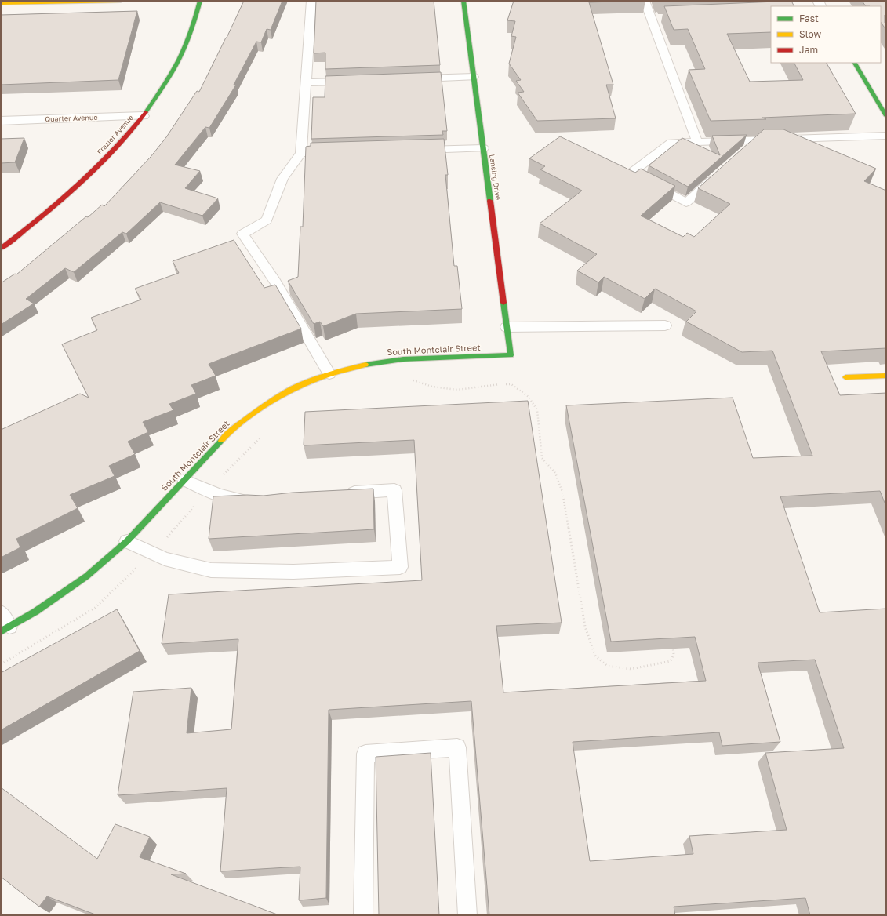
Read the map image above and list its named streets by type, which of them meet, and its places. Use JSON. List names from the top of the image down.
{
  "streets": {
    "street": [
      "Quarter Avenue",
      "Frazier Avenue",
      "Lansing Drive",
      "South Montclair Street"
    ]
  },
  "crossings": [
    ["Quarter Avenue", "Frazier Avenue"],
    ["Lansing Drive", "South Montclair Street"]
  ],
  "legend": ["Fast", "Slow", "Jam"]
}
